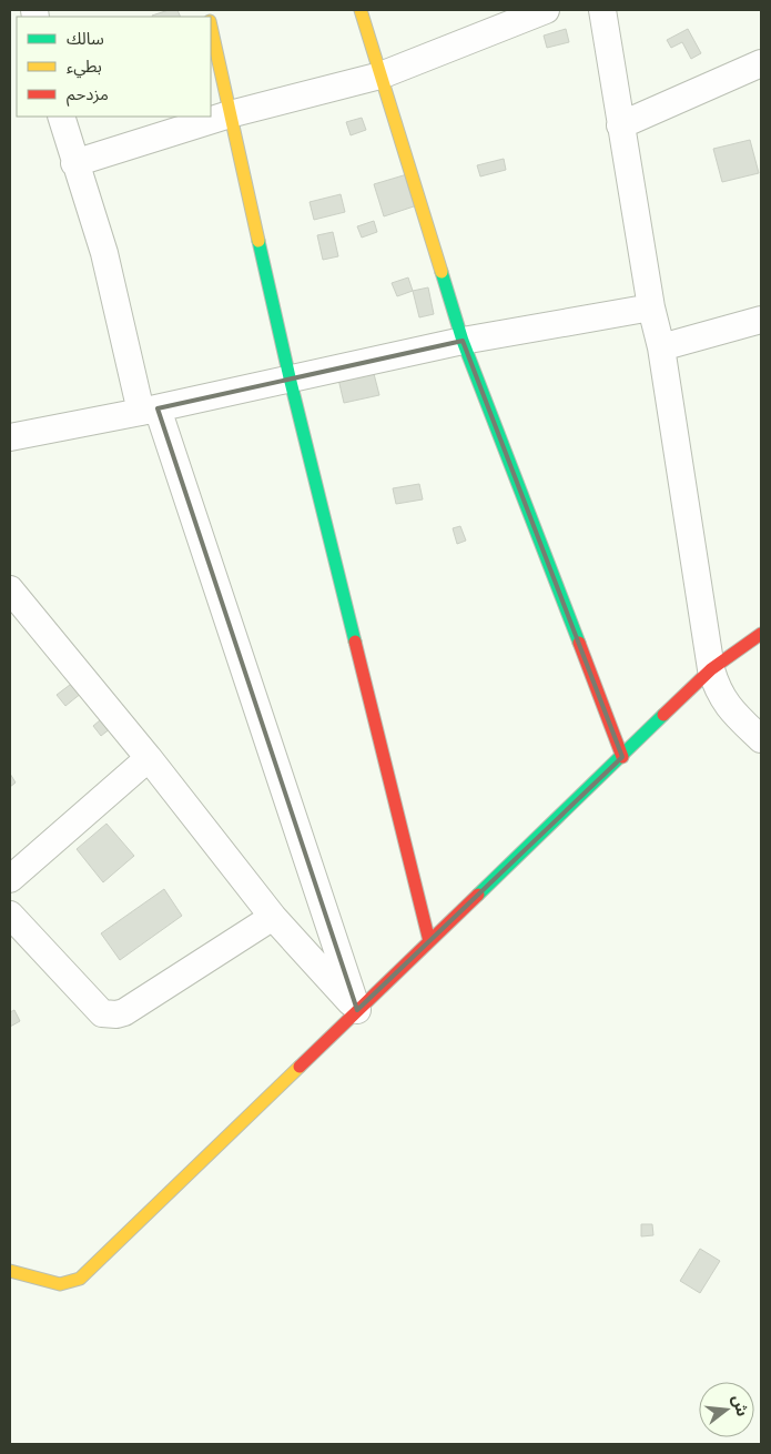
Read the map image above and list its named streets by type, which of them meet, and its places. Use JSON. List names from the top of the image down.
{
  "legend": ["سالك", "بطيء", "مزدحم"],
  "north": "right"
}
